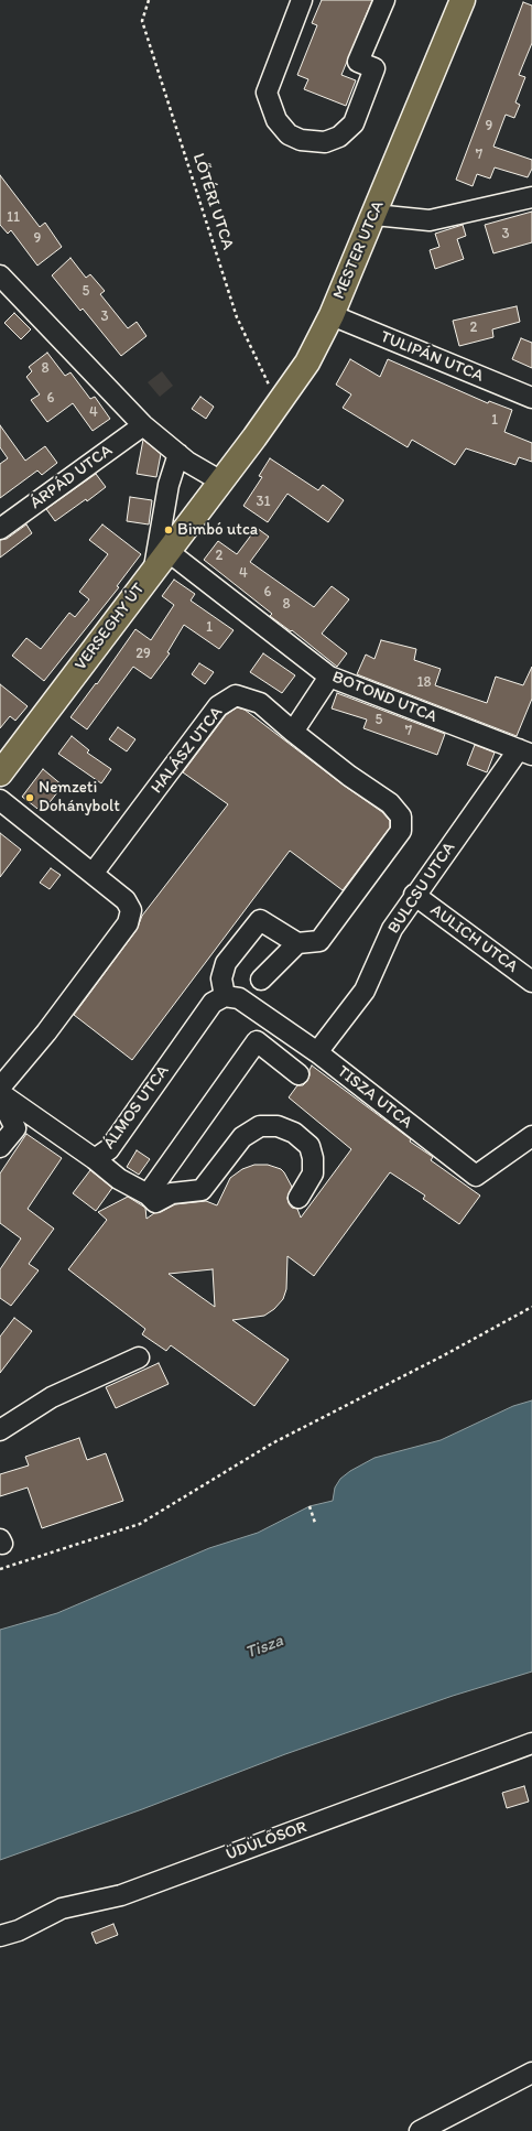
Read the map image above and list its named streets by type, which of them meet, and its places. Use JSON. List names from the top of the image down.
{
  "streets": {
    "main road": ["MESTER UTCA", "VERSEGHY ÚT"],
    "street": [
      "TULIPÁN UTCA",
      "ÁRPÁD UTCA",
      "BOTOND UTCA",
      "HALÁSZ UTCA",
      "BULCSU UTCA",
      "AULICH UTCA",
      "TISZA UTCA",
      "ÁLMOS UTCA",
      "ÜDÜLŐSOR"
    ],
    "path": ["LŐTÉRI UTCA"]
  },
  "crossings": [
    ["LŐTÉRI UTCA", "MESTER UTCA"],
    ["MESTER UTCA", "TULIPÁN UTCA"],
    ["MESTER UTCA", "VERSEGHY ÚT"],
    ["VERSEGHY ÚT", "BOTOND UTCA"],
    ["BOTOND UTCA", "BULCSU UTCA"],
    ["BULCSU UTCA", "AULICH UTCA"],
    ["BULCSU UTCA", "TISZA UTCA"],
    ["TISZA UTCA", "ÁLMOS UTCA"]
  ],
  "water": ["Tisza"],
  "places": ["Bimbó utca", "Nemzeti Dohánybolt"],
  "house_numbers": [
    "9",
    "7",
    "11",
    "3",
    "9",
    "5",
    "3",
    "2",
    "8",
    "6",
    "4",
    "1",
    "31",
    "2",
    "4",
    "6",
    "8",
    "1",
    "29",
    "18",
    "5",
    "7"
  ]
}
